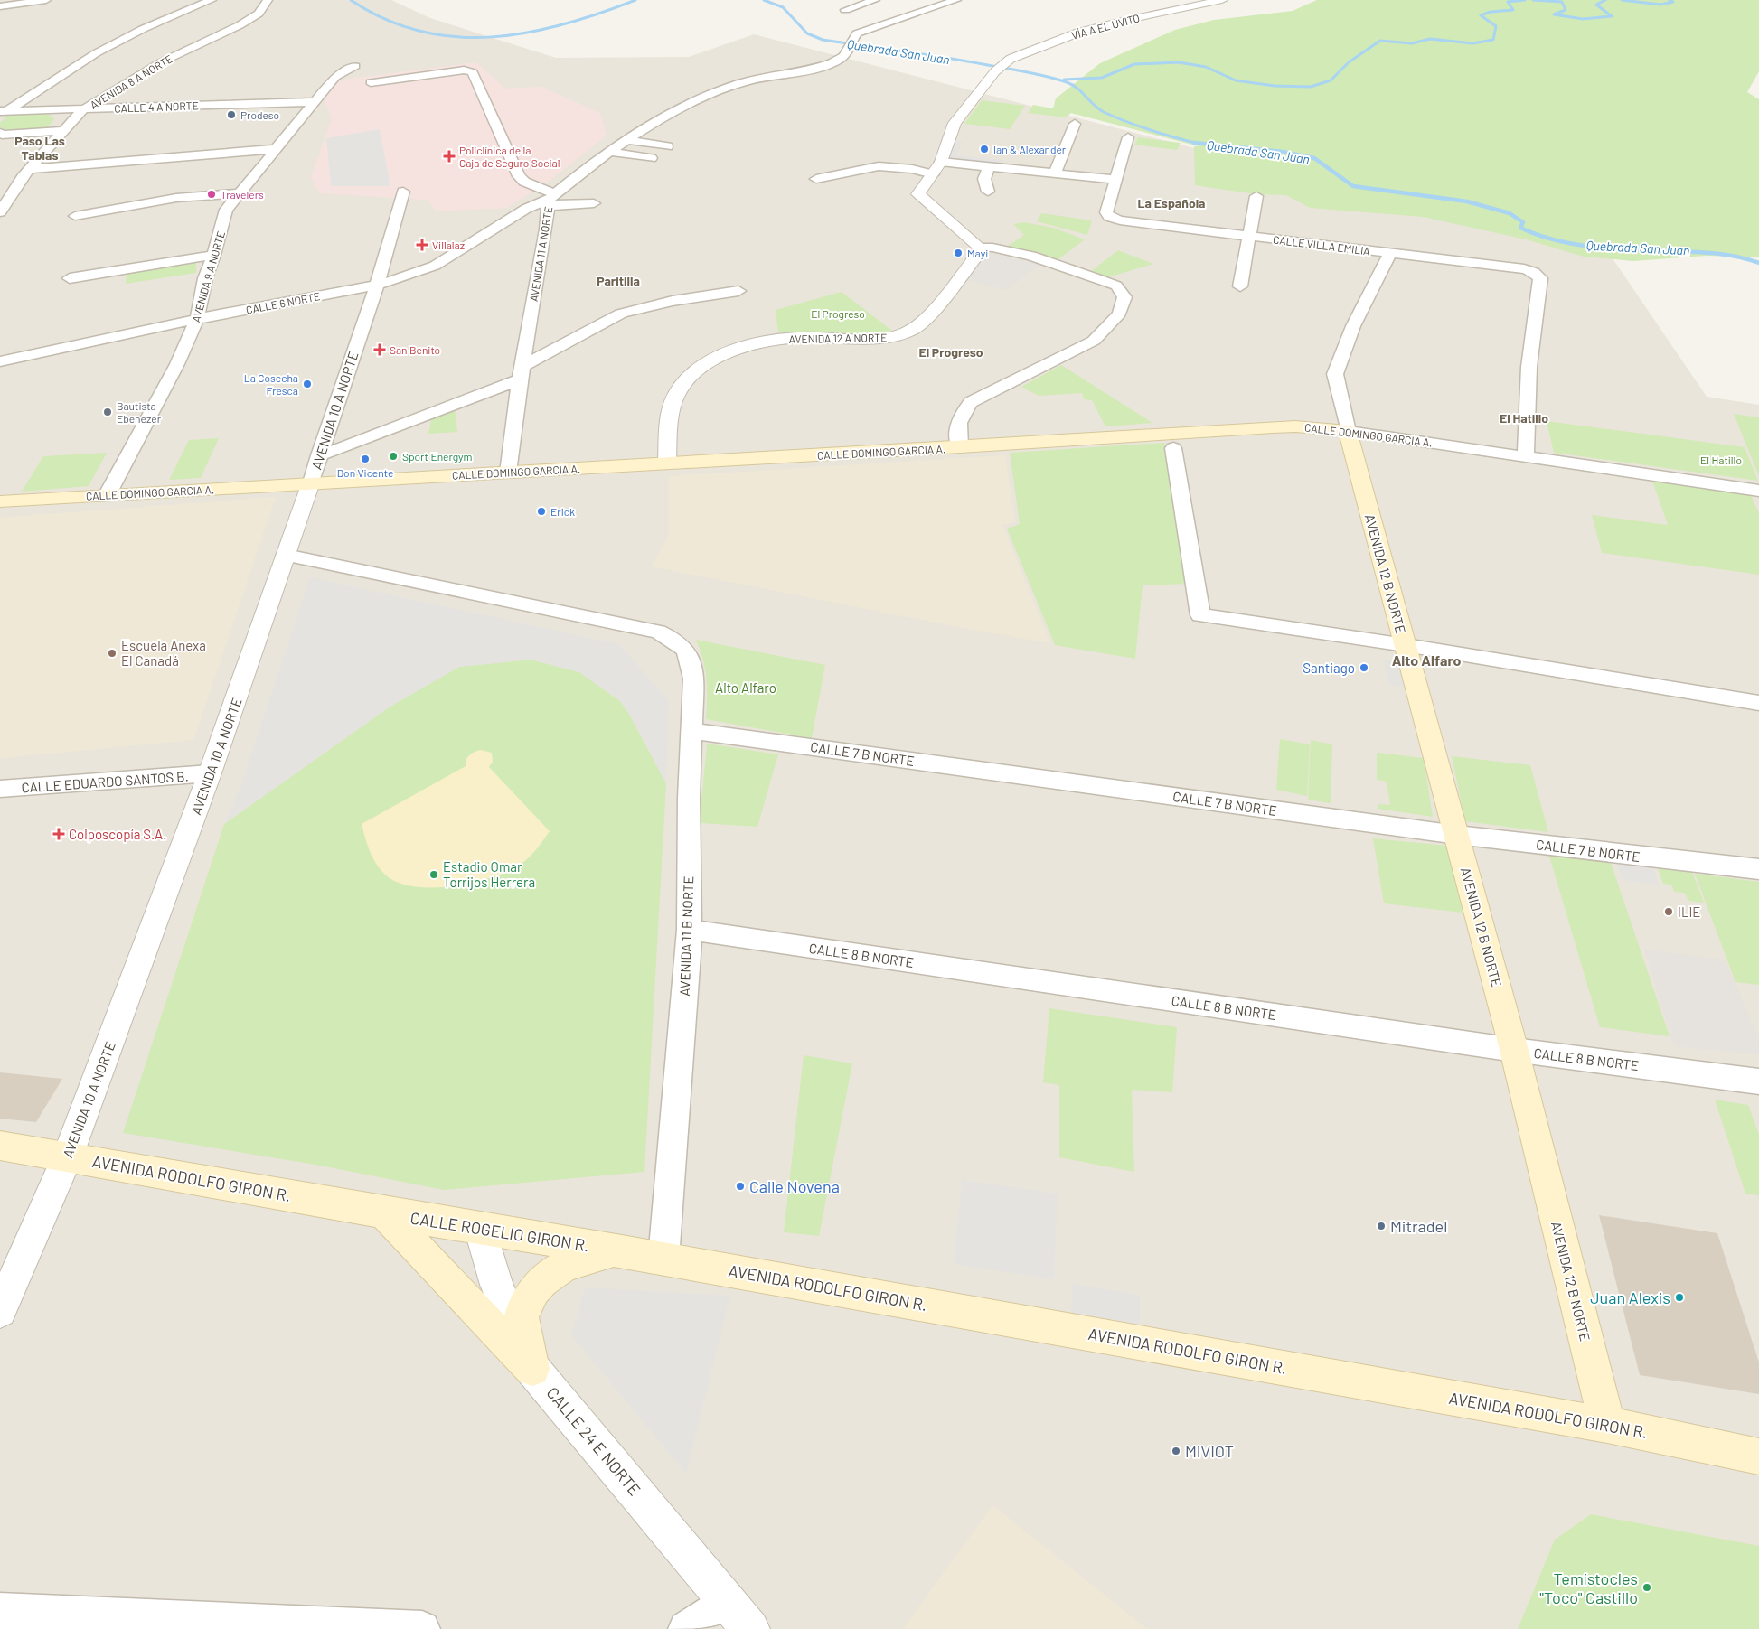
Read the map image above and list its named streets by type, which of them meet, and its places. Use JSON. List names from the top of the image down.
{
  "streets": {
    "main road": [
      "CALLE DOMINGO GARCIA A.",
      "AVENIDA 12 B NORTE",
      "AVENIDA RODOLFO GIRON R.",
      "CALLE ROGELIO GIRON R."
    ],
    "street": [
      "VÍA A EL UVITO",
      "AVENIDA 8 A NORTE",
      "CALLE 4 A NORTE",
      "CALLE VILLA EMILIA",
      "AVENIDA 11 A NORTE",
      "AVENIDA 9 A NORTE",
      "CALLE 6 NORTE",
      "AVENIDA 12 A NORTE",
      "AVENIDA 10 A NORTE",
      "CALLE 7 B NORTE",
      "CALLE EDUARDO SANTOS B.",
      "AVENIDA 11 B NORTE",
      "CALLE 8 B NORTE",
      "CALLE 24 E NORTE"
    ]
  },
  "crossings": [
    ["AVENIDA 8 A NORTE", "CALLE 4 A NORTE"],
    ["CALLE 4 A NORTE", "AVENIDA 9 A NORTE"],
    ["CALLE VILLA EMILIA", "CALLE DOMINGO GARCIA A."],
    ["AVENIDA 11 A NORTE", "CALLE 6 NORTE"],
    ["AVENIDA 11 A NORTE", "CALLE DOMINGO GARCIA A."],
    ["AVENIDA 9 A NORTE", "CALLE 6 NORTE"],
    ["AVENIDA 9 A NORTE", "CALLE DOMINGO GARCIA A."],
    ["CALLE 6 NORTE", "AVENIDA 10 A NORTE"],
    ["AVENIDA 12 A NORTE", "CALLE DOMINGO GARCIA A."],
    ["AVENIDA 10 A NORTE", "CALLE DOMINGO GARCIA A."],
    ["AVENIDA 10 A NORTE", "CALLE EDUARDO SANTOS B."],
    ["AVENIDA 10 A NORTE", "AVENIDA 11 B NORTE"],
    ["AVENIDA 10 A NORTE", "AVENIDA RODOLFO GIRON R."],
    ["CALLE DOMINGO GARCIA A.", "AVENIDA 12 B NORTE"],
    ["AVENIDA 12 B NORTE", "CALLE 7 B NORTE"],
    ["AVENIDA 12 B NORTE", "CALLE 8 B NORTE"],
    ["AVENIDA 12 B NORTE", "AVENIDA RODOLFO GIRON R."],
    ["CALLE 7 B NORTE", "AVENIDA 11 B NORTE"],
    ["AVENIDA 11 B NORTE", "CALLE 8 B NORTE"],
    ["AVENIDA 11 B NORTE", "AVENIDA RODOLFO GIRON R."],
    ["AVENIDA RODOLFO GIRON R.", "CALLE ROGELIO GIRON R."],
    ["CALLE ROGELIO GIRON R.", "CALLE 24 E NORTE"]
  ],
  "districts": [
    "Paso Las Tablas",
    "La Española",
    "Paritilla",
    "El Progreso",
    "El Hatillo",
    "Alto Alfaro"
  ],
  "water": ["Quebrada San Juan"],
  "parks": ["El Progreso", "El Hatillo", "Alto Alfaro"],
  "places": {
    "other": [
      "Prodeso",
      "Ian & Alexander",
      "Travelers",
      "Mayi",
      "La Cosecha Fresca",
      "Bautista Ebenezer",
      "Sport Energym",
      "Don Vicente",
      "Erick",
      "Escuela Anexa El Canadá",
      "Santiago",
      "Estadio Omar Torrijos Herrera",
      "ILIE",
      "Calle Novena",
      "Mitradel",
      "Juan Alexis",
      "MIVIOT",
      "Temístocles \"Toco\" Castillo"
    ],
    "health": [
      "Policlínica de la Caja de Seguro Social",
      "Villalaz",
      "San Benito",
      "Colposcopía S.A."
    ]
  }
}
